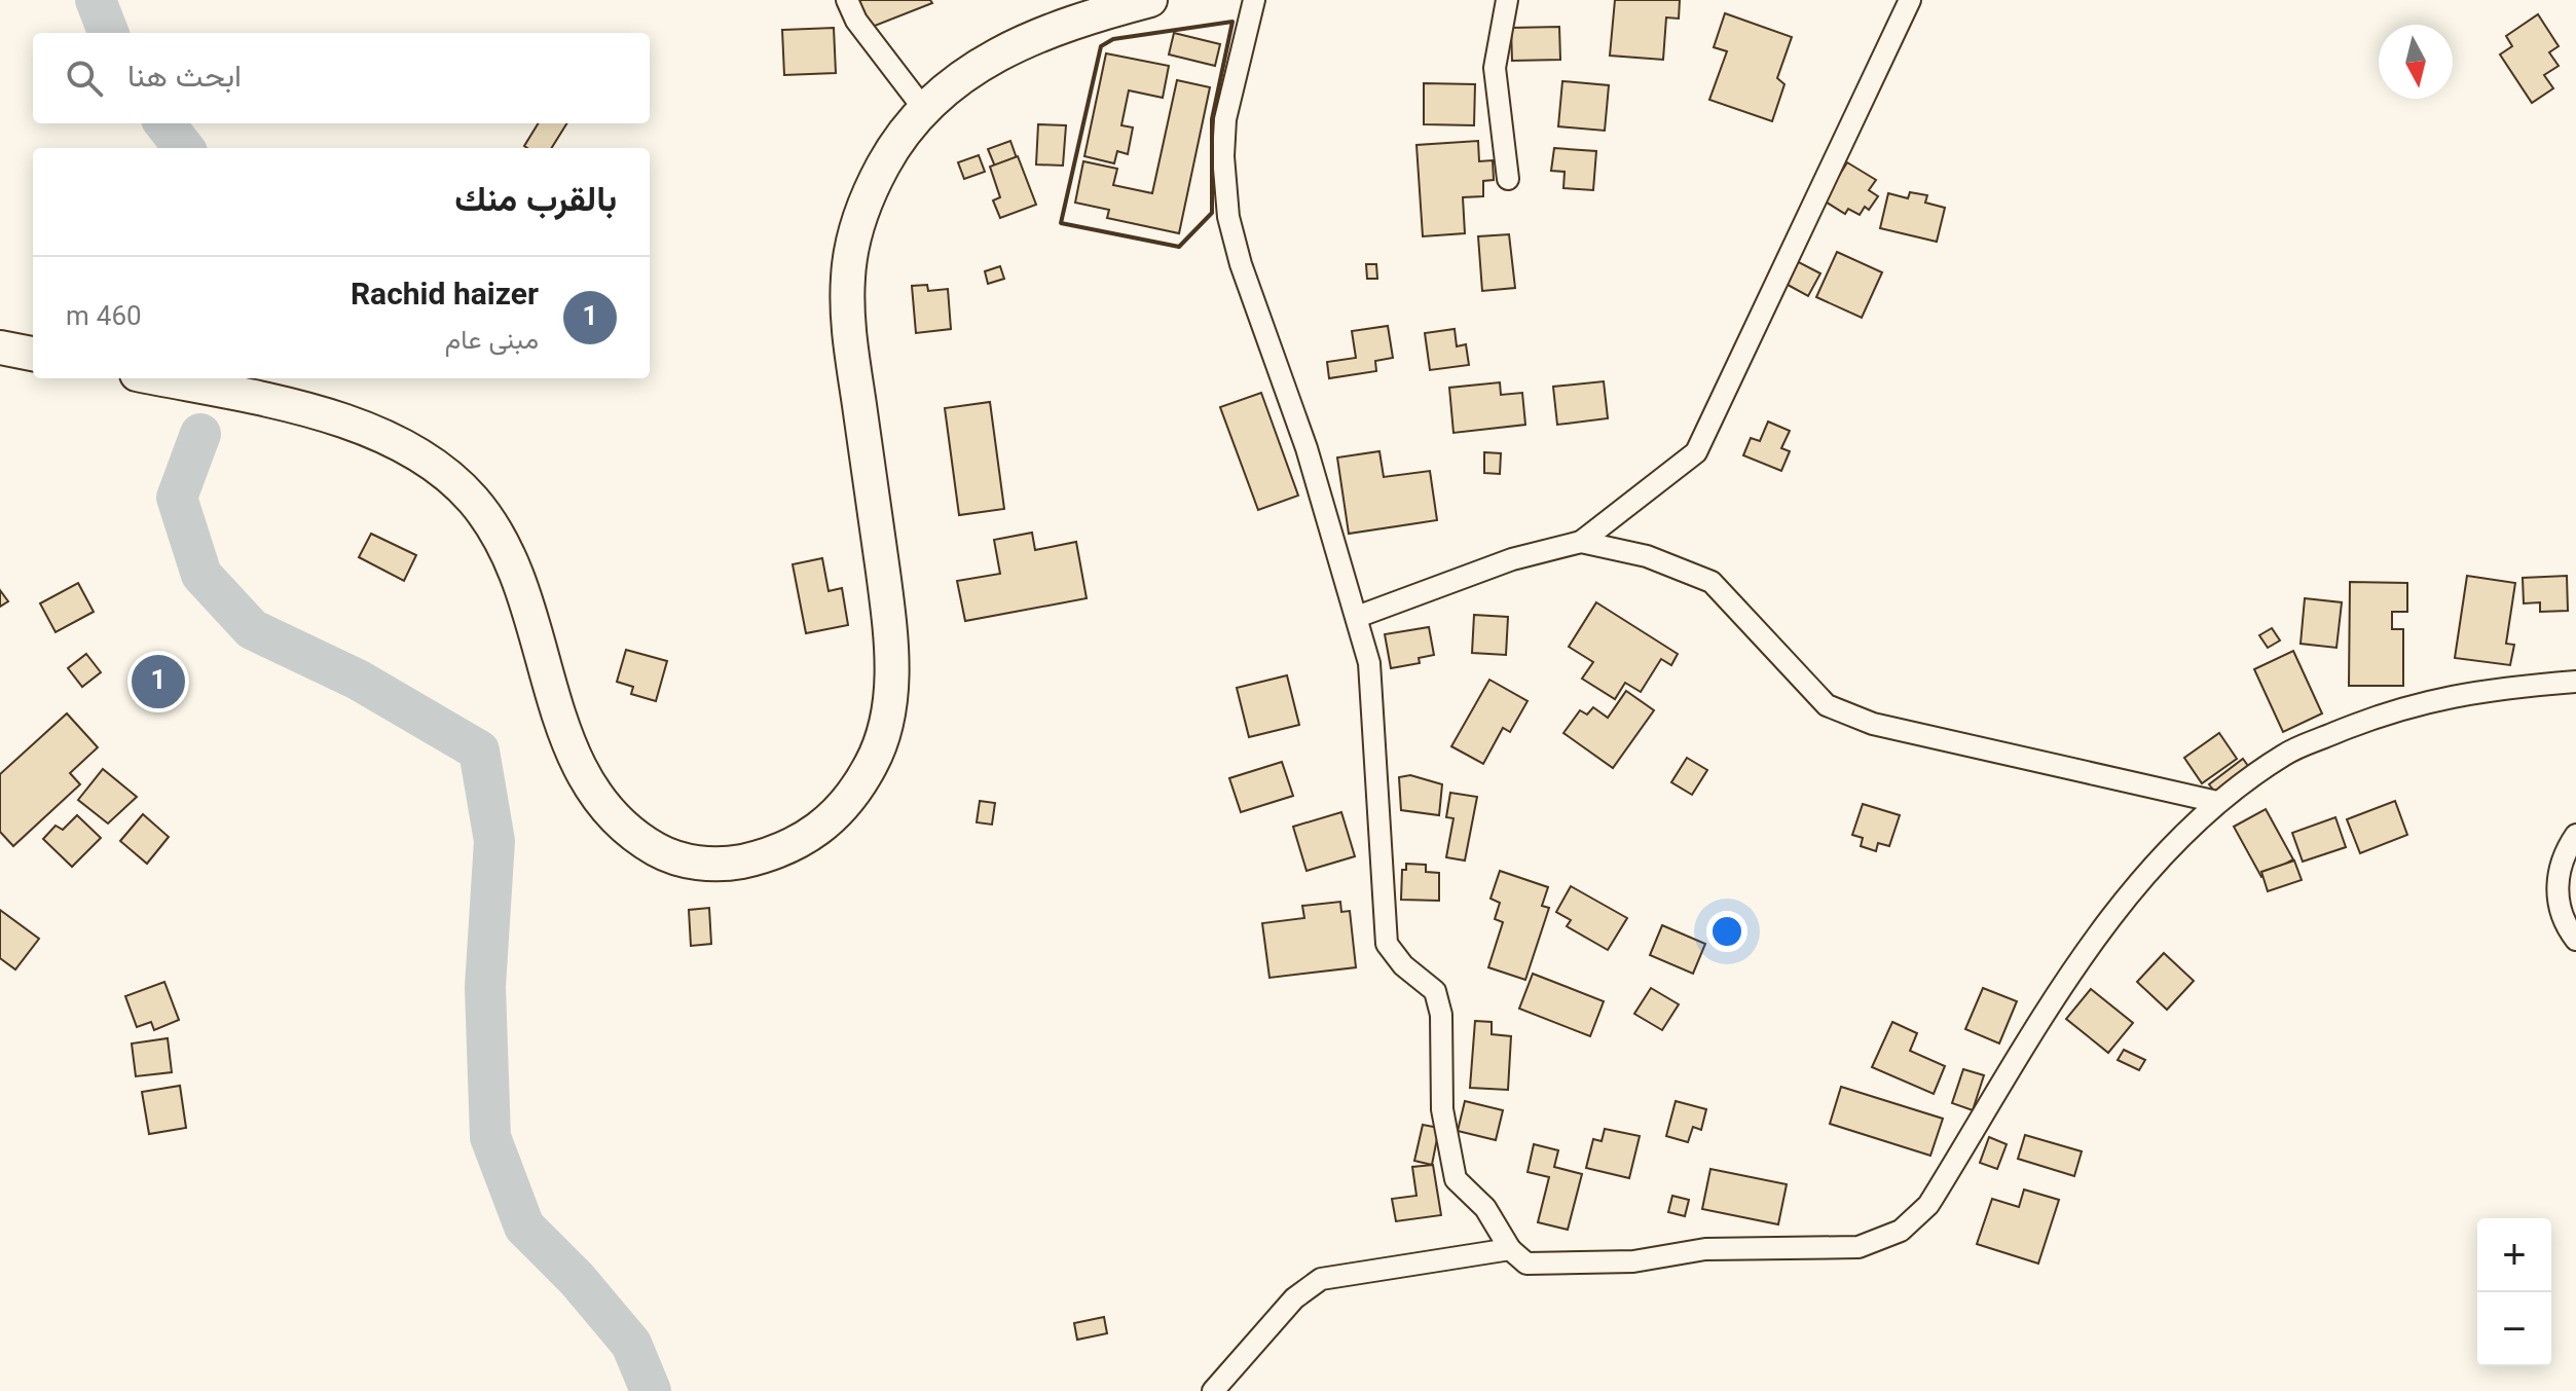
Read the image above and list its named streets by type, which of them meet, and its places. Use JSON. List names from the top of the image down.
{
  "north": "bottom",
  "page": {
    "search": "ابحث هنا",
    "heading": "بالقرب منك",
    "list": [
      {
        "mark": "1",
        "name": "Rachid haizer",
        "note": "مبنى عام",
        "value": "460 m"
      }
    ],
    "pins": "1",
    "map_buttons": ["+", "−"]
  }
}
